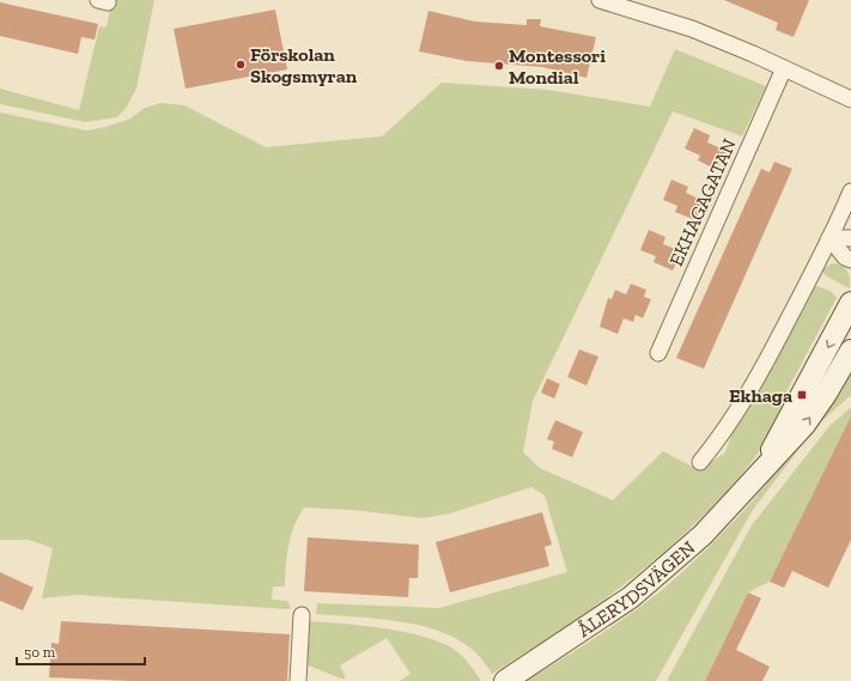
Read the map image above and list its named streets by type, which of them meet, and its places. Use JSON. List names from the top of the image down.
{
  "streets": {
    "main road": ["ÅLERYDSVÄGEN"],
    "street": ["EKHAGAGATAN"]
  },
  "places": {
    "other": ["Förskolan Skogsmyran", "Montessori Mondial"],
    "transit": ["Ekhaga"]
  },
  "scale_bar": "50 m"
}
